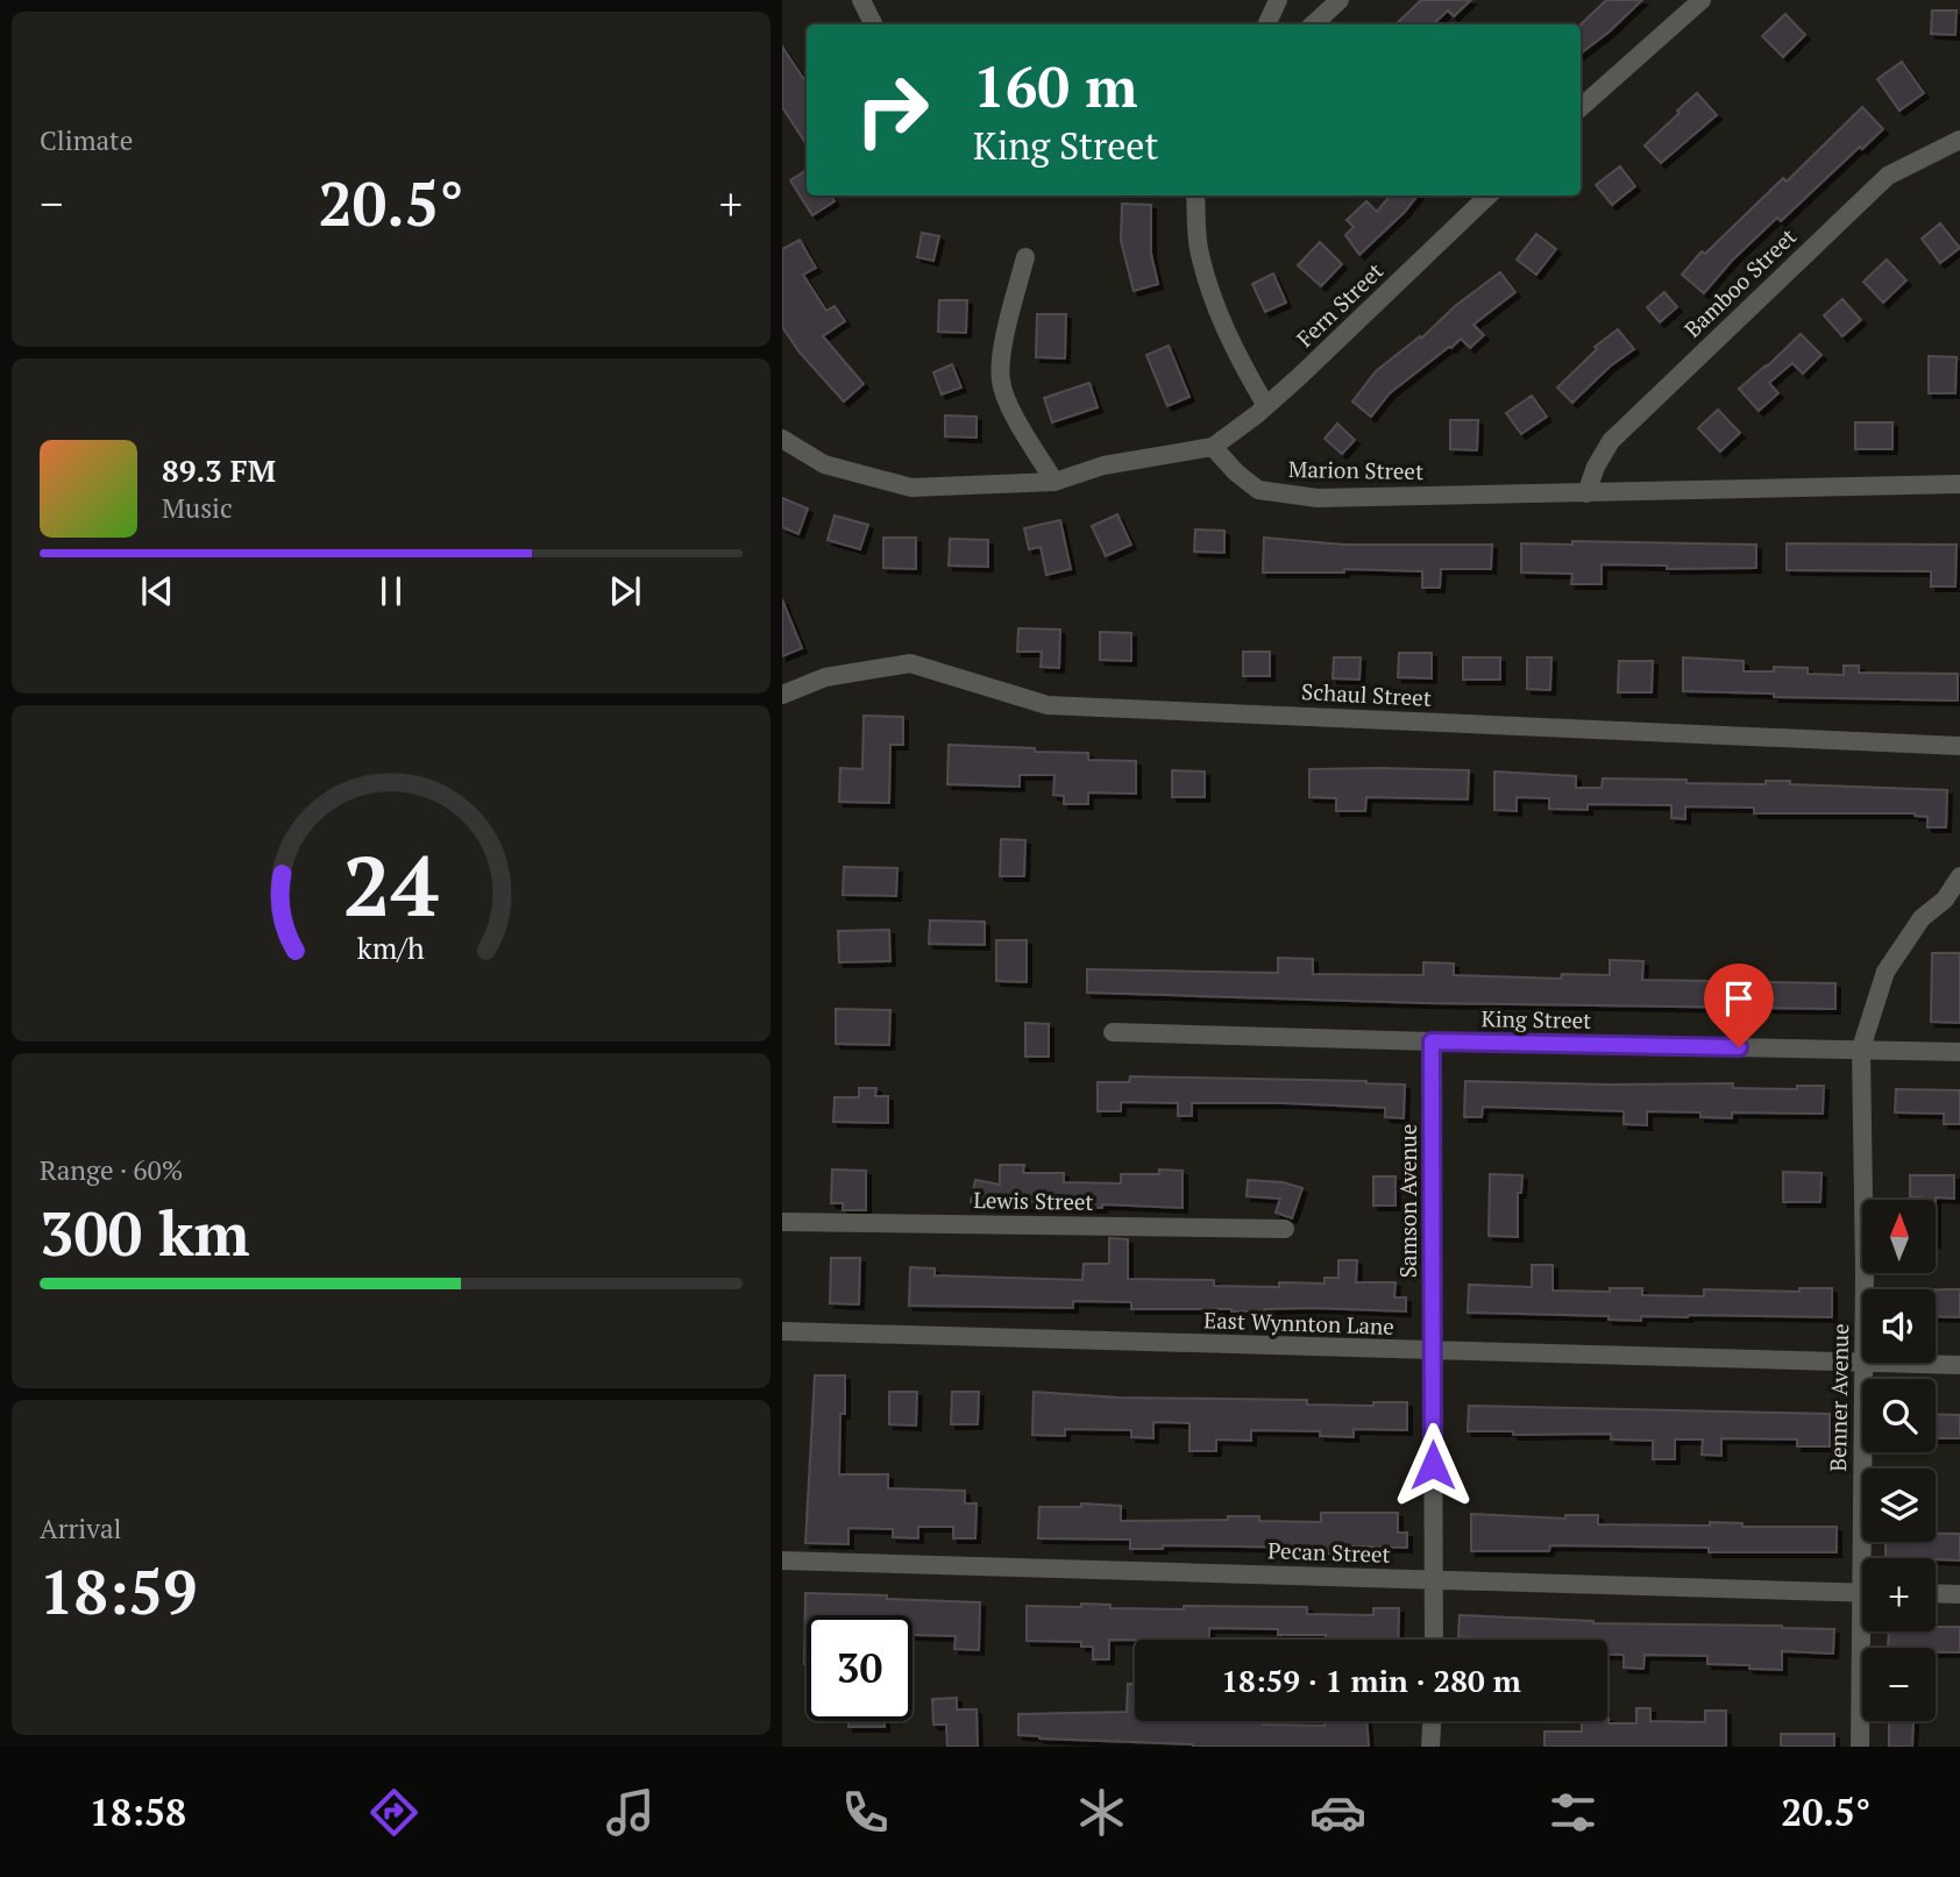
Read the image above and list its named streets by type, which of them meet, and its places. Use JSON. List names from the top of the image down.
{
  "streets": {
    "street": [
      "Bamboo Street",
      "Fern Street",
      "Marion Street",
      "Schaul Street",
      "King Street",
      "Lewis Street",
      "Samson Avenue",
      "East Wynnton Lane",
      "Benner Avenue",
      "Pecan Street"
    ]
  },
  "crossings": [
    ["Bamboo Street", "Marion Street"],
    ["Fern Street", "Marion Street"],
    ["King Street", "Samson Avenue"],
    ["King Street", "Benner Avenue"],
    ["Samson Avenue", "East Wynnton Lane"],
    ["Samson Avenue", "Pecan Street"]
  ],
  "north": "top",
  "page": {
    "tile": [
      "Climate",
      ["Range · 60%", "300 km"],
      ["Arrival", "18:59"]
    ],
    "turn": ["160 m", "King Street"],
    "heat": ["−", "20.5°", "+"],
    "song": ["89.3 FM", "Music"],
    "map_buttons": ["+", "−"],
    "limit": "30",
    "trip": "18:59 · 1 min · 280 m",
    "tabs": ["18:58", "20.5°"],
    "gauge": ["24", "km/h"]
  }
}
